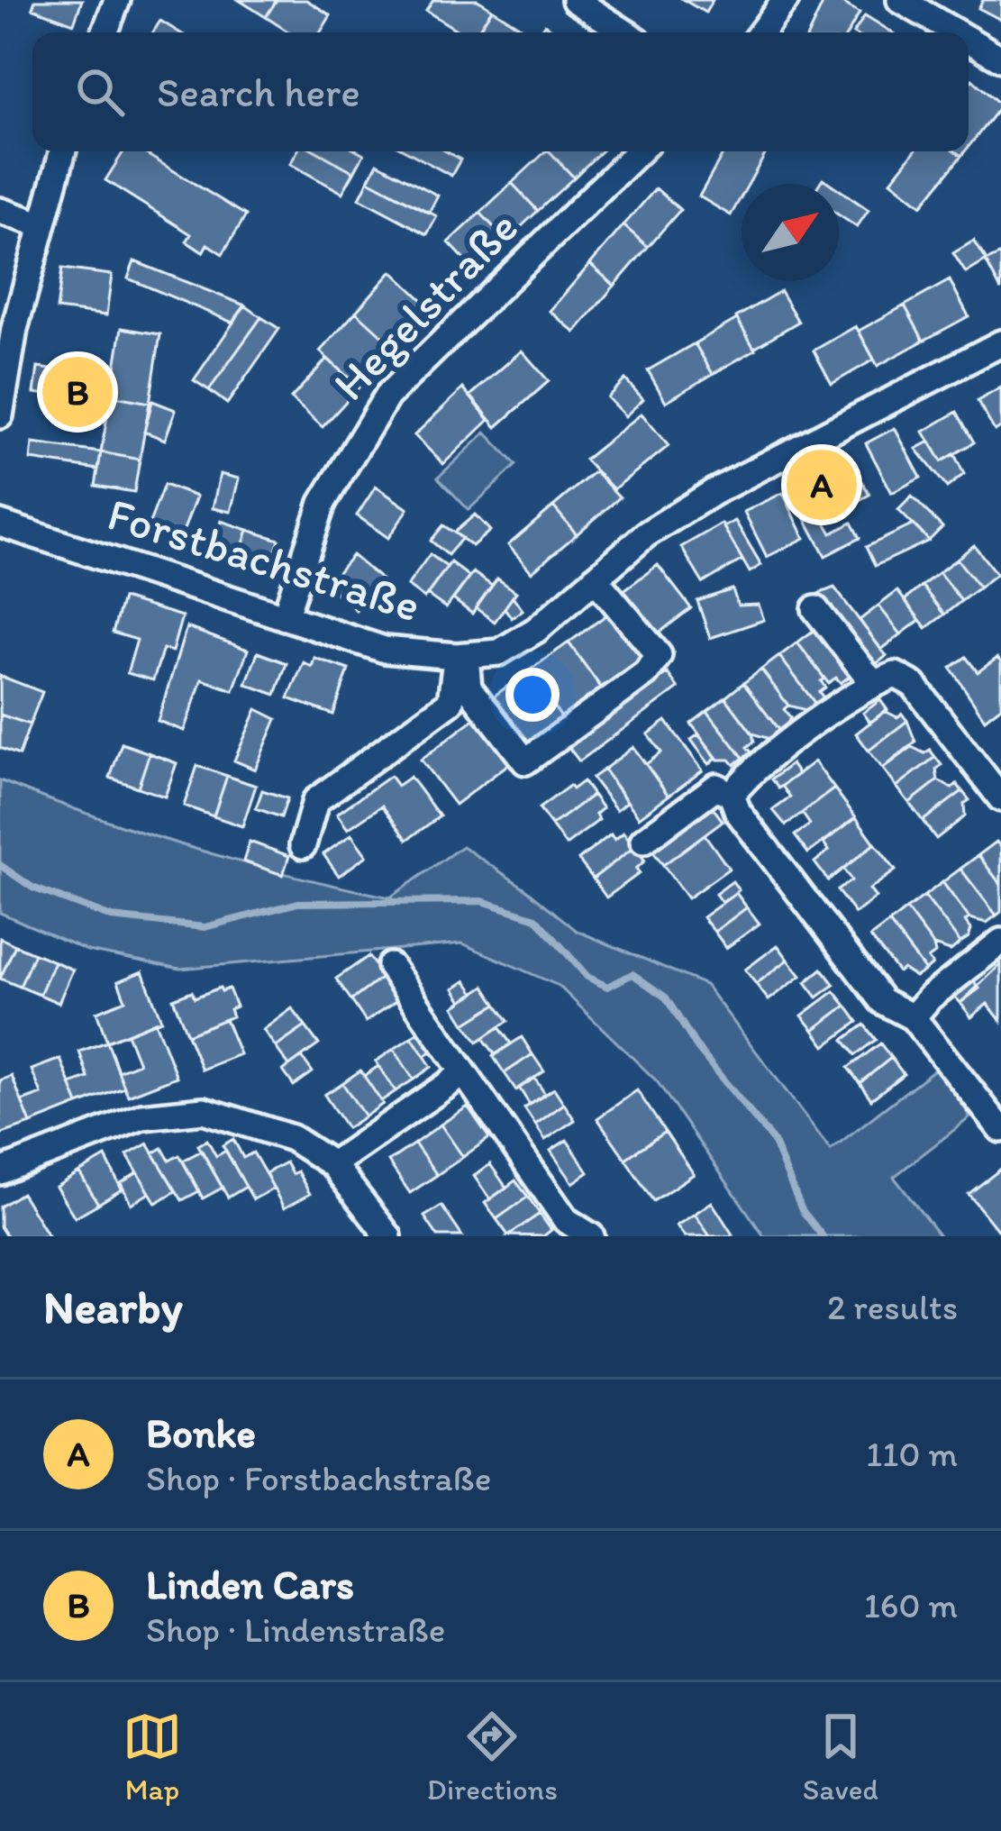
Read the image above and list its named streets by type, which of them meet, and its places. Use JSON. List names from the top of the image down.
{
  "streets": {
    "street": ["Hegelstraße", "Forstbachstraße"]
  },
  "crossings": [
    ["Hegelstraße", "Forstbachstraße"]
  ],
  "north": "top right",
  "page": {
    "search": "Search here",
    "pins": ["B", "A"],
    "heading": ["Nearby", "2 results"],
    "list": [
      {
        "mark": "A",
        "name": "Bonke",
        "note": "Shop · Forstbachstraße",
        "value": "110 m"
      },
      {
        "mark": "B",
        "name": "Linden Cars",
        "note": "Shop · Lindenstraße",
        "value": "160 m"
      }
    ],
    "nav": ["Map", "Directions", "Saved"]
  }
}
